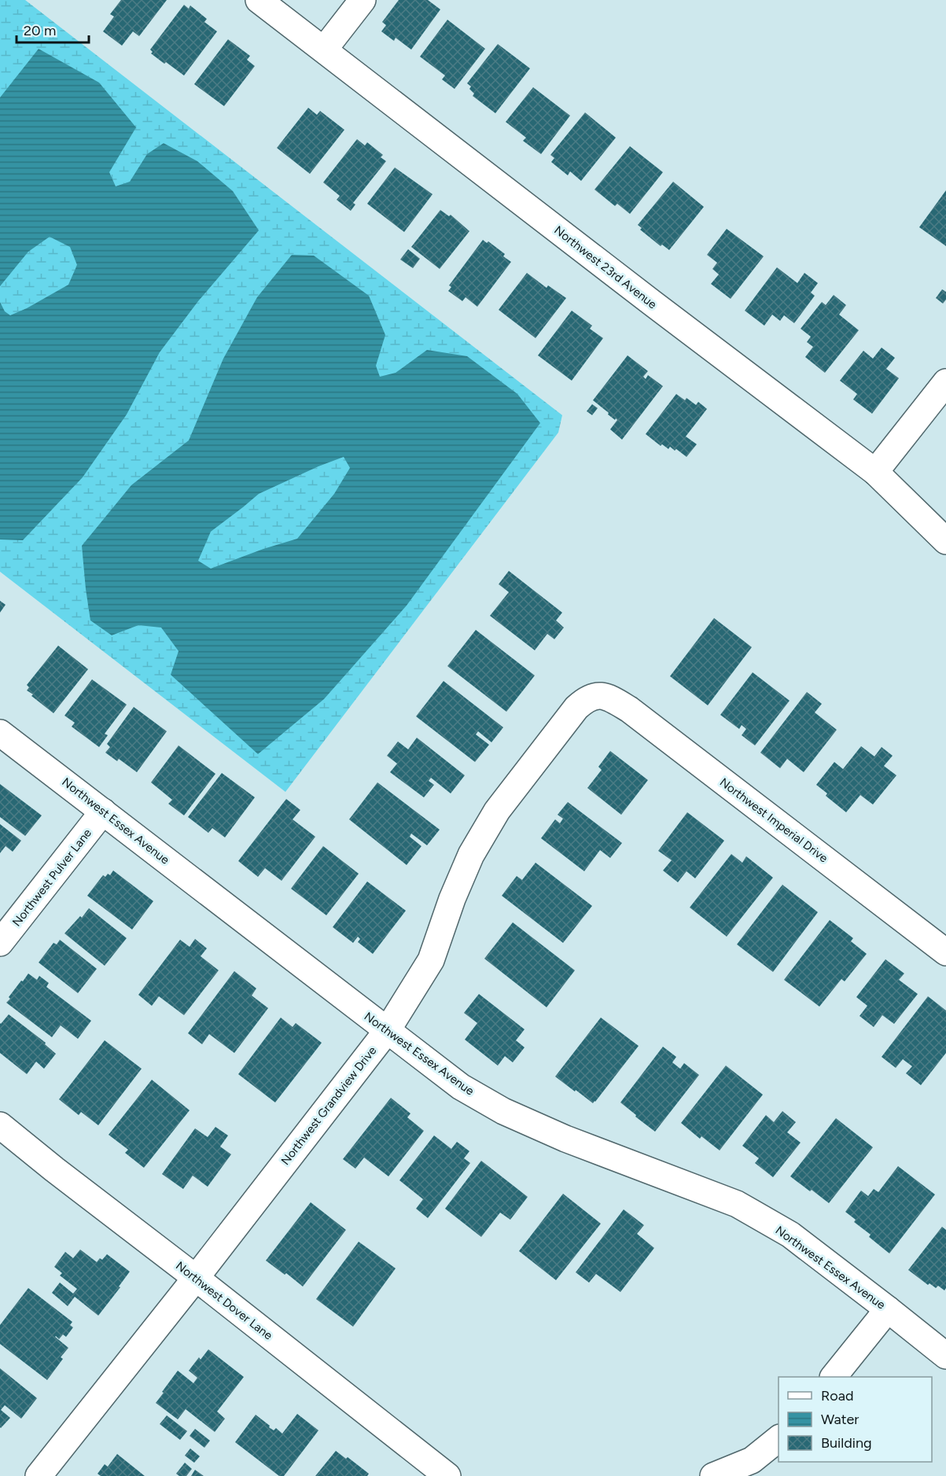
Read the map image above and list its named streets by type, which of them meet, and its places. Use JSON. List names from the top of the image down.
{
  "streets": {
    "street": [
      "Northwest 23rd Avenue",
      "Northwest Imperial Drive",
      "Northwest Essex Avenue",
      "Northwest Pulver Lane",
      "Northwest Grandview Drive",
      "Northwest Dover Lane"
    ]
  },
  "crossings": [
    ["Northwest Imperial Drive", "Northwest Grandview Drive"],
    ["Northwest Essex Avenue", "Northwest Pulver Lane"],
    ["Northwest Essex Avenue", "Northwest Grandview Drive"],
    ["Northwest Grandview Drive", "Northwest Dover Lane"]
  ],
  "legend": ["Road", "Water", "Building"],
  "scale_bar": "20 m"
}
